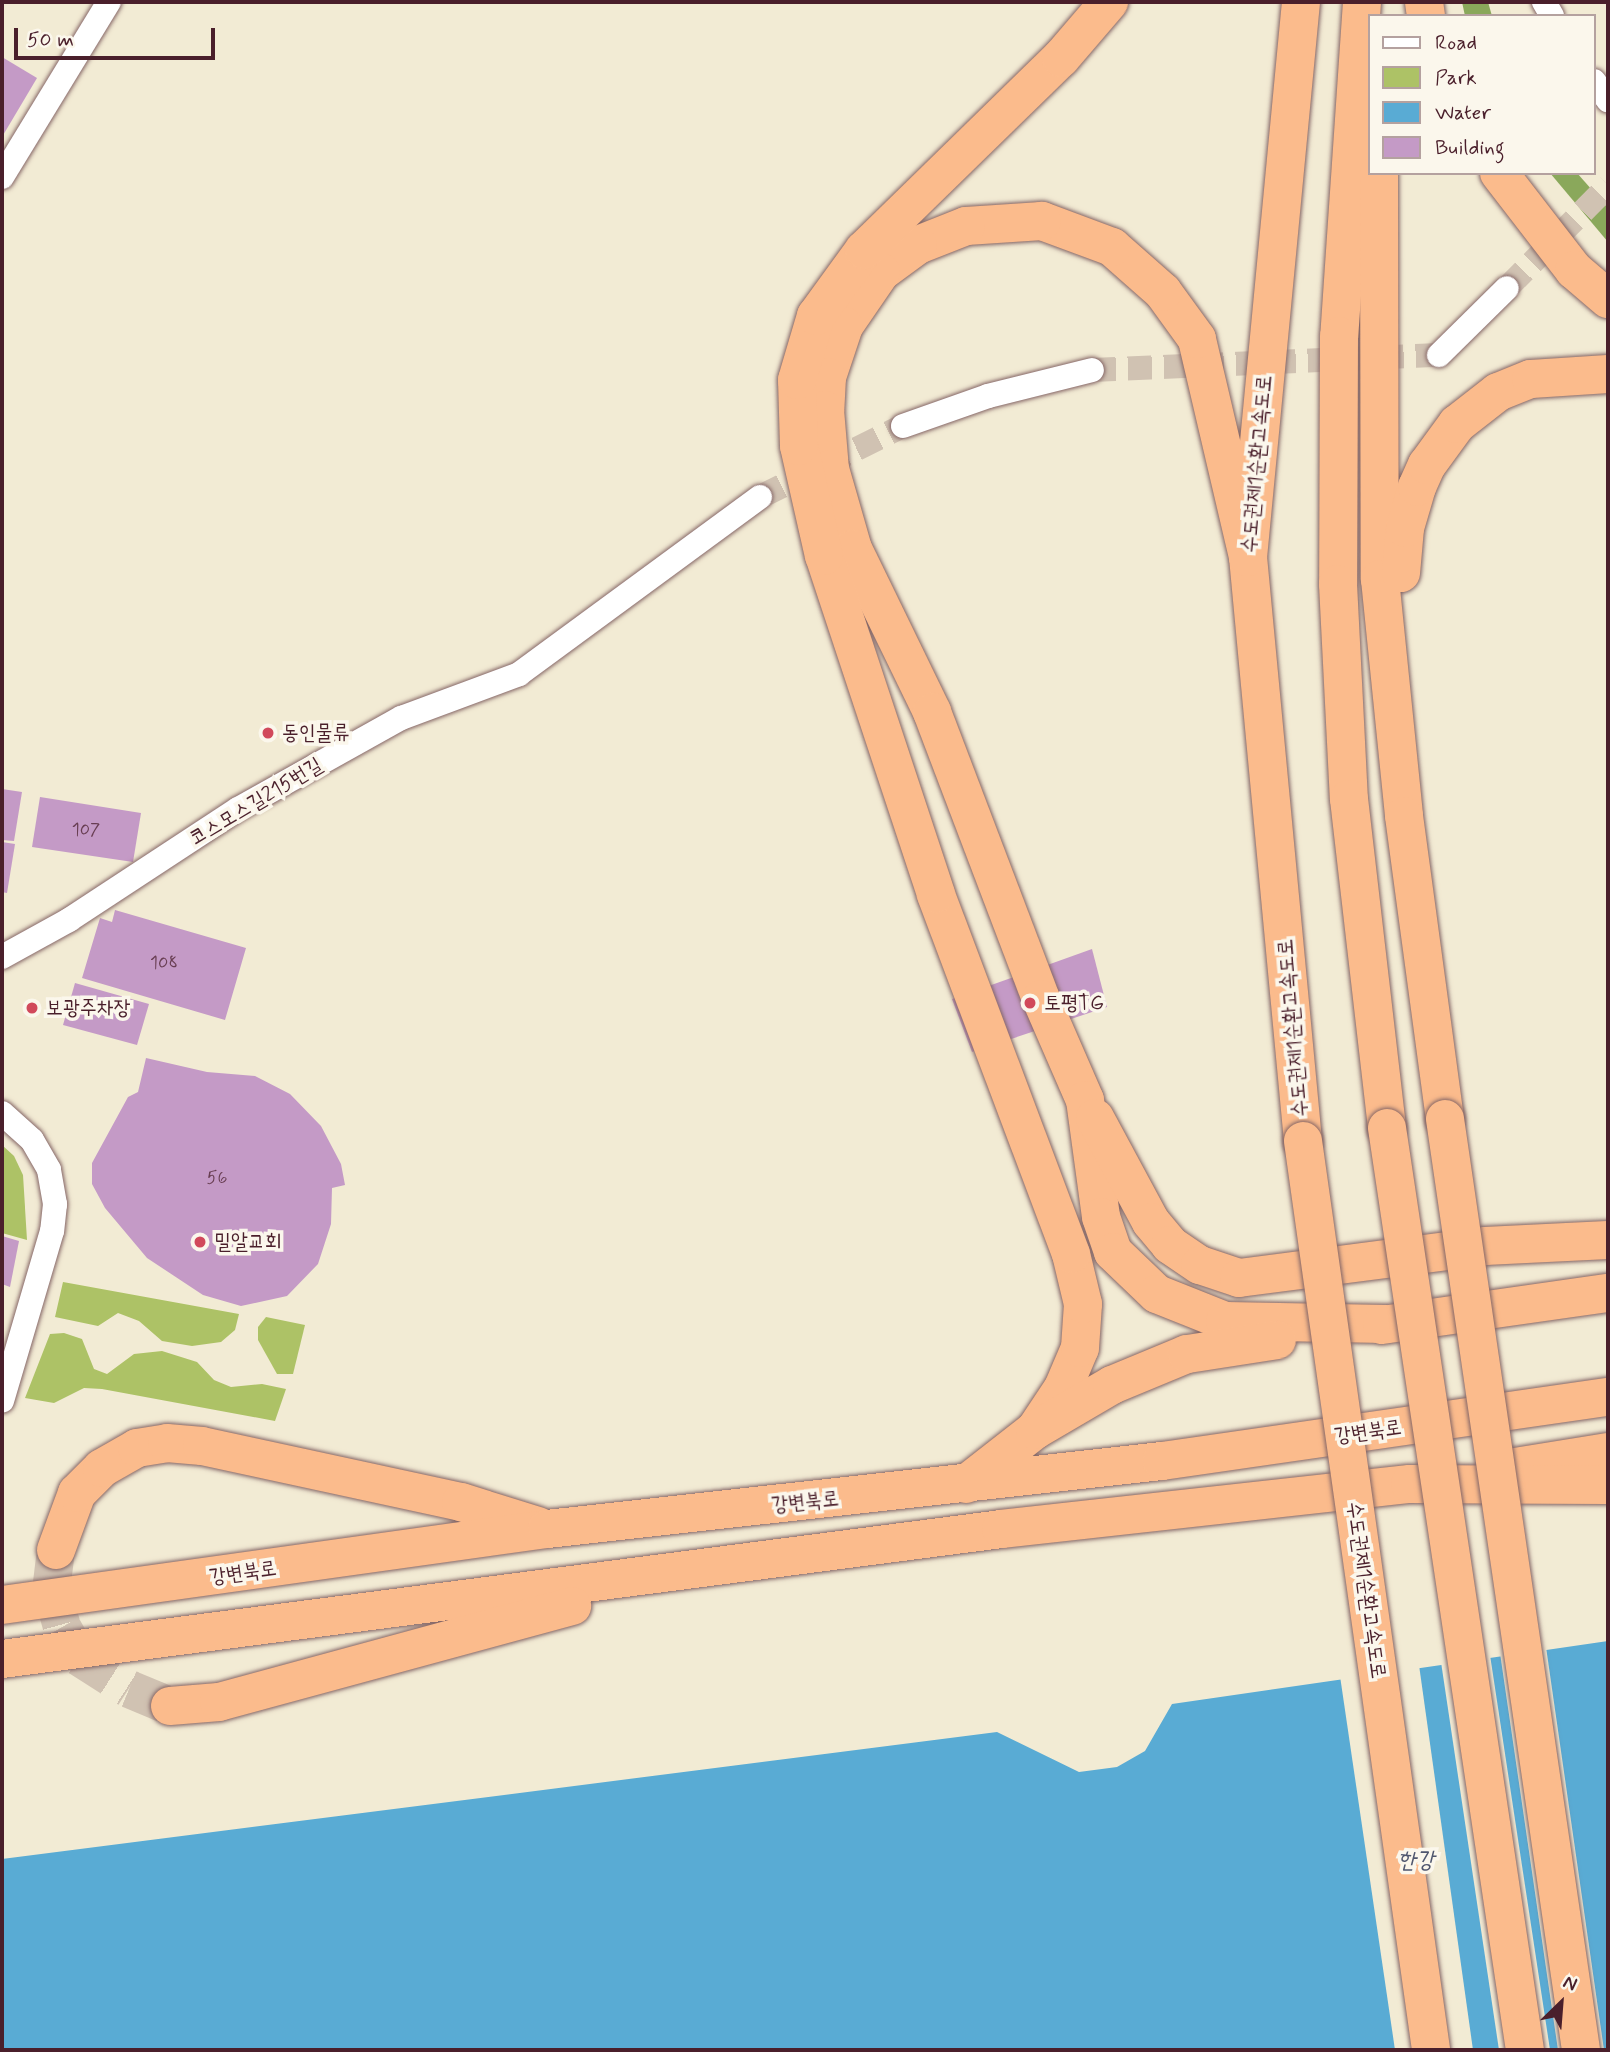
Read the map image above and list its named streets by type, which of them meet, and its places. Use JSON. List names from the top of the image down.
{
  "streets": {
    "highway": ["수도권제1순환고속도로", "강변북로"],
    "street": ["코스모스길215번길"]
  },
  "water": ["한강"],
  "places": [
    "동인물류",
    "토평TG",
    "보광주차장",
    "밀알교회"
  ],
  "house_numbers": ["107", "108", "56"],
  "legend": [
    "Road",
    "Park",
    "Water",
    "Building"
  ],
  "scale_bar": "50 m",
  "north": "top right"
}
